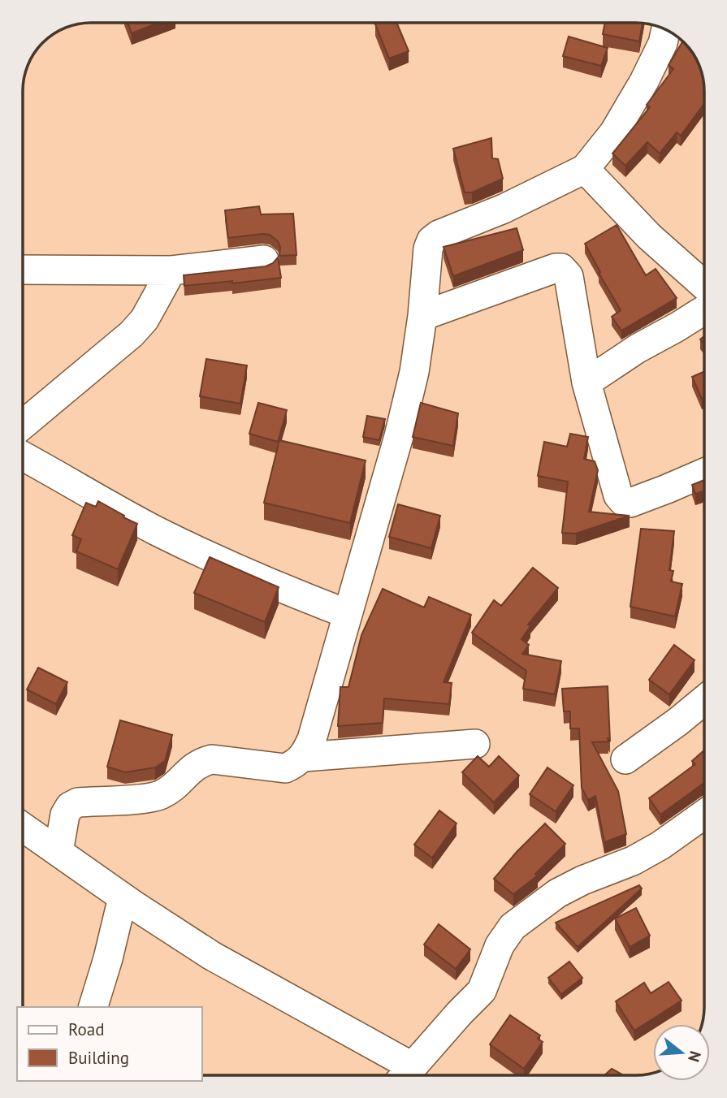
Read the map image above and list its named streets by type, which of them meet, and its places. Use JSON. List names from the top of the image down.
{
  "legend": ["Road", "Building"],
  "north": "right"
}
